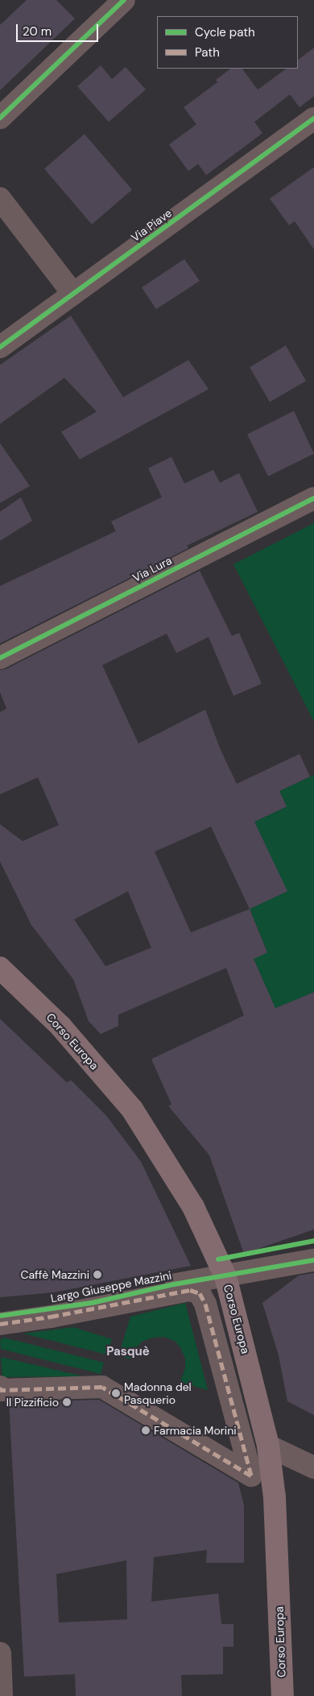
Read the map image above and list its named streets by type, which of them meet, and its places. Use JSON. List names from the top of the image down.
{
  "streets": {
    "main road": ["Corso Europa"],
    "street": ["Via Piave", "Via Lura", "Largo Giuseppe Mazzini"]
  },
  "crossings": [
    ["Corso Europa", "Largo Giuseppe Mazzini"]
  ],
  "districts": ["Pasquè"],
  "places": [
    "Caffè Mazzini",
    "Madonna del Pasquerio",
    "Il Pizzificio",
    "Farmacia Morini"
  ],
  "legend": ["Cycle path", "Path"],
  "scale_bar": "20 m"
}
